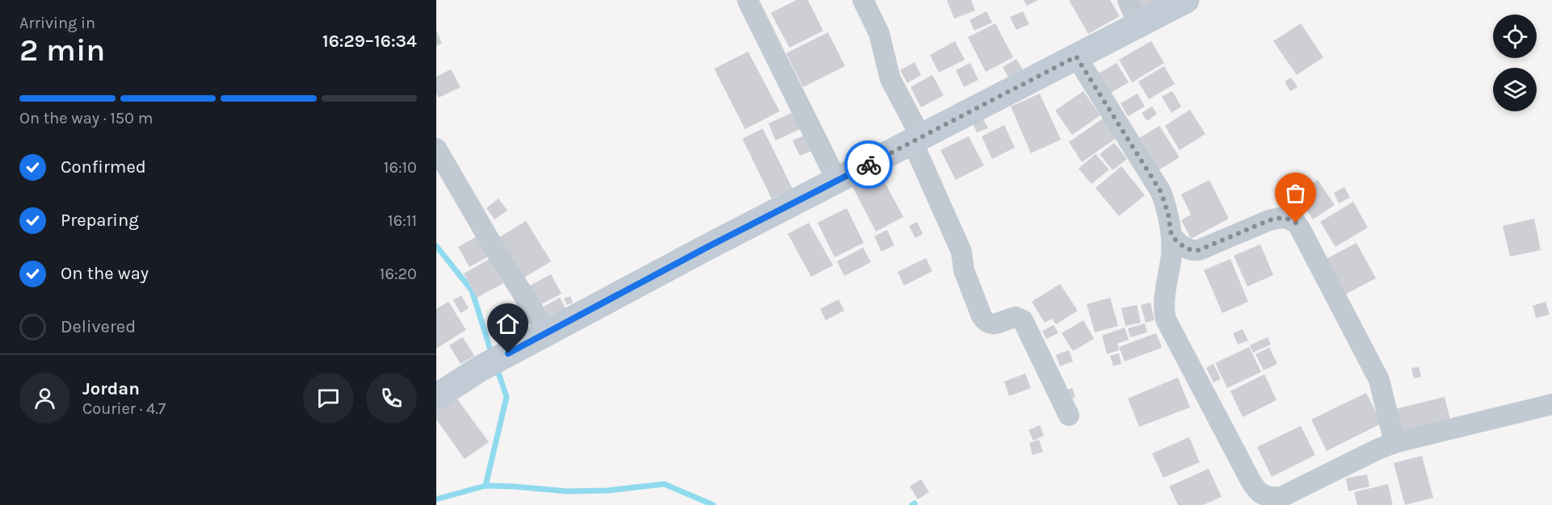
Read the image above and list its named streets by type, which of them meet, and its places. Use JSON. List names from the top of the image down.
{
  "page": {
    "heading": ["2 min", "Arriving in", "16:29–16:34"],
    "panel": ["Jordan", "Courier · 4.7"],
    "bar": "On the way · 150 m",
    "list": [
      ["Confirmed", "16:10"],
      ["Preparing", "16:11"],
      ["On the way", "16:20"],
      "Delivered"
    ]
  }
}
